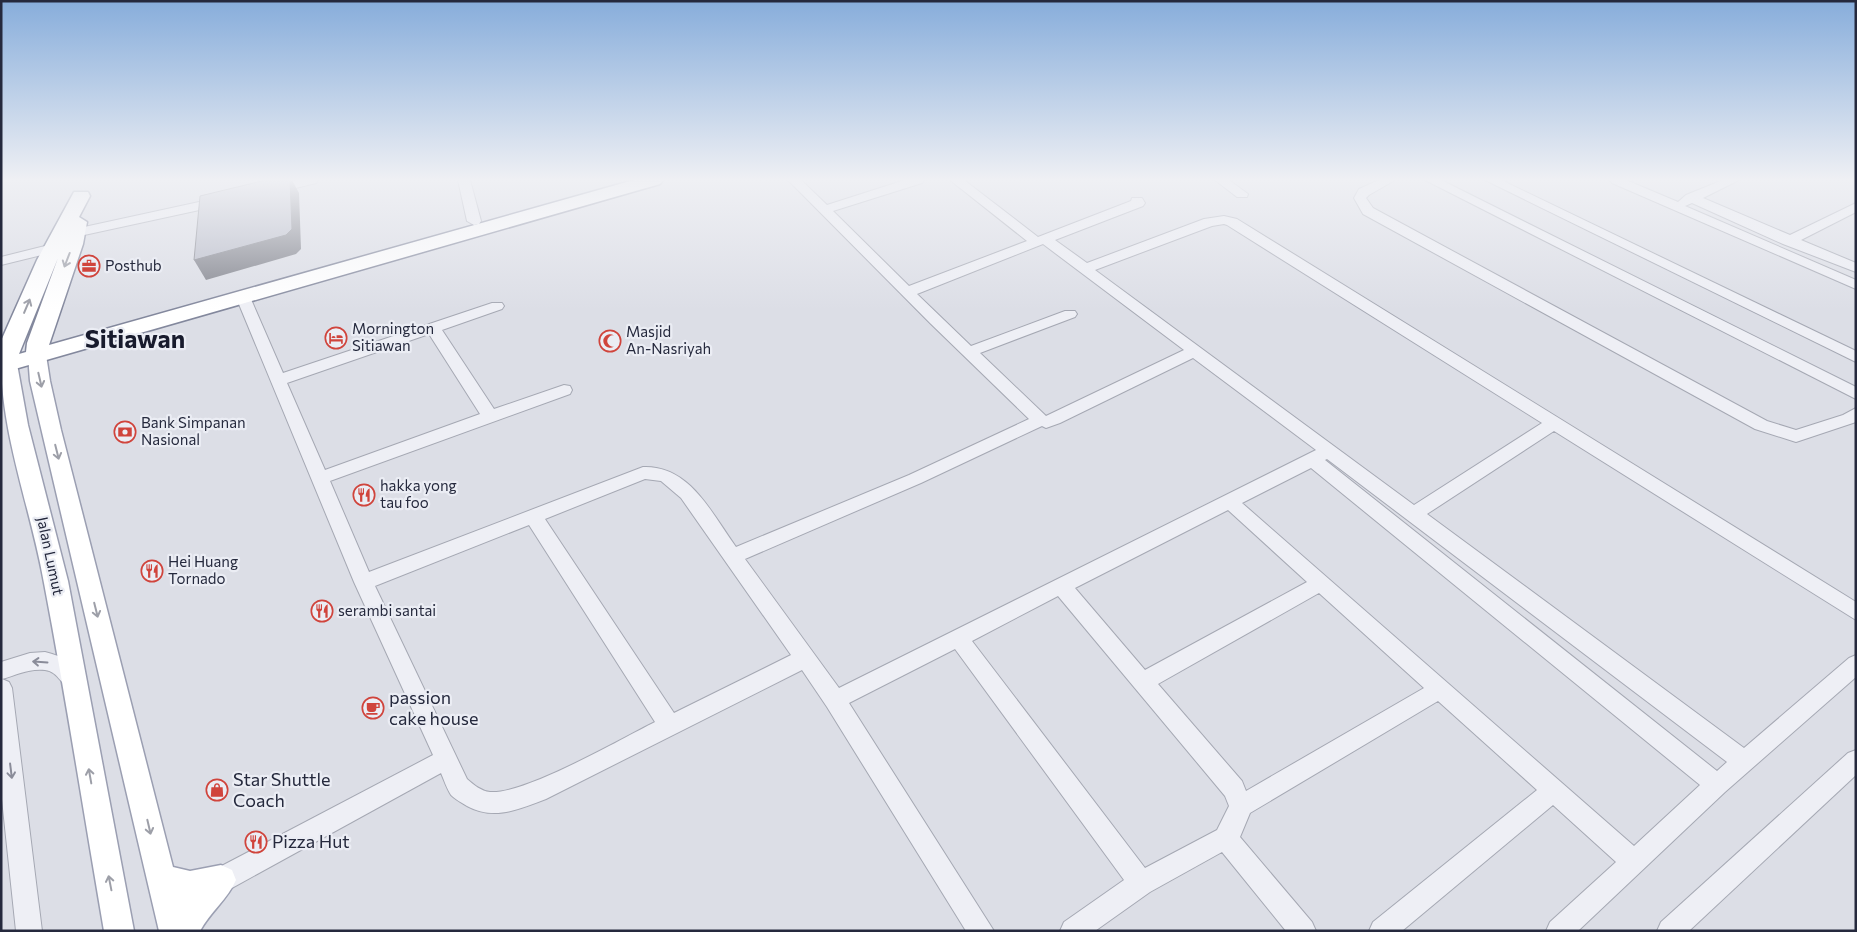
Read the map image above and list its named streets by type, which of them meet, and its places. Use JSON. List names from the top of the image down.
{
  "streets": {
    "highway": ["Jalan Lumut"]
  },
  "districts": ["Sitiawan"],
  "places": {
    "office": ["Posthub"],
    "hotel": ["Mornington Sitiawan"],
    "mosque": ["Masjid An-Nasriyah"],
    "bank": ["Bank Simpanan Nasional"],
    "restaurant": [
      "hakka yong tau foo",
      "Hei Huang Tornado",
      "serambi santai",
      "Pizza Hut"
    ],
    "cafe": ["passion cake house"],
    "shop": ["Star Shuttle Coach"]
  }
}
